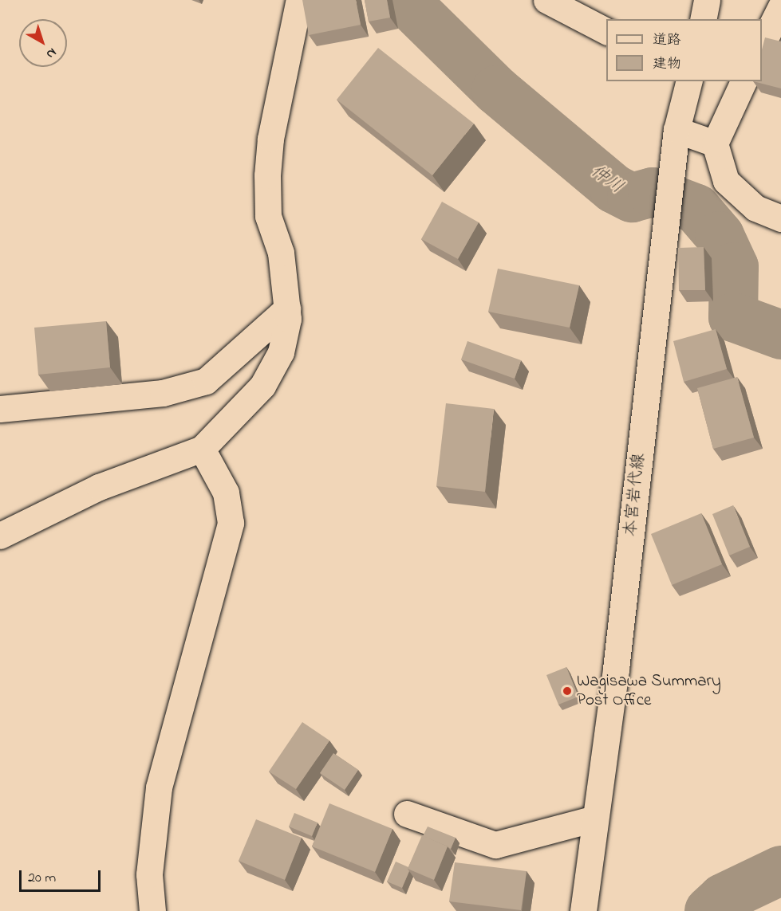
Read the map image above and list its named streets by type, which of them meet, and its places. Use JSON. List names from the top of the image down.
{
  "streets": {
    "street": ["本宮岩代線"]
  },
  "water": ["仲川"],
  "places": ["Wagisawa Summary Post Office"],
  "legend": ["道路", "建物"],
  "scale_bar": "20 m",
  "north": "bottom right"
}
